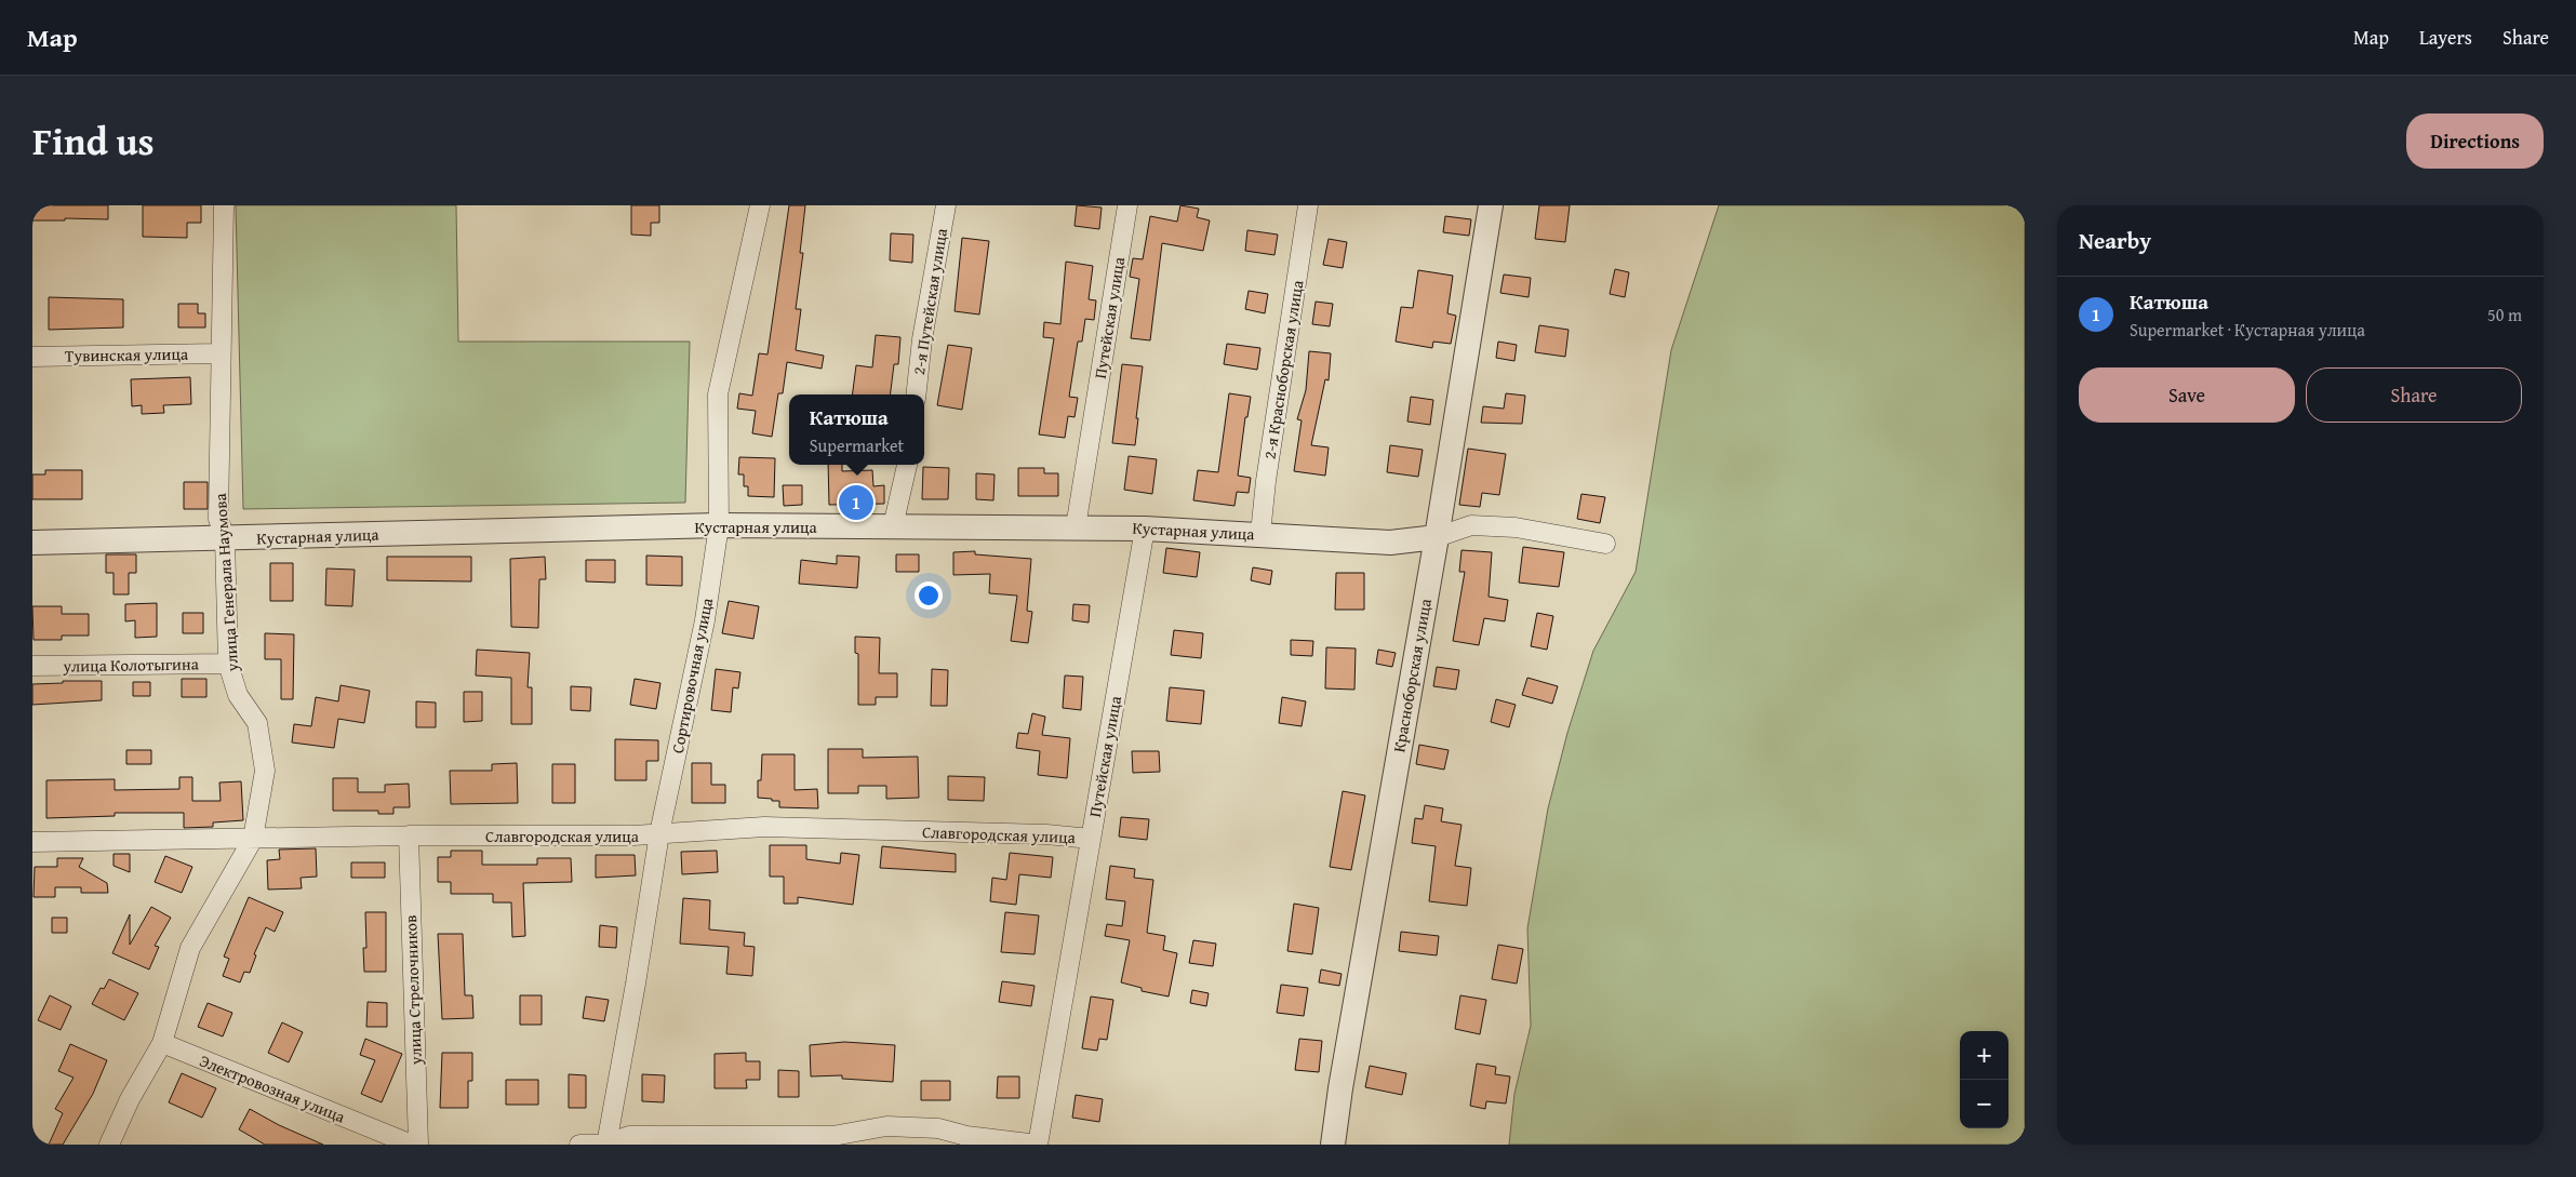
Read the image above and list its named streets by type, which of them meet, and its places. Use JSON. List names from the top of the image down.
{
  "streets": {
    "street": [
      "2-я Путейская улица",
      "Путейская улица",
      "Тувинская улица",
      "2-я Красноборская улица",
      "Кустарная улица",
      "улица Генерала Наумова",
      "улица Колотыгина",
      "Сортировочная улица",
      "Красноборская улица",
      "Славгородская улица",
      "улица Стрелочников",
      "Электровозная улица"
    ]
  },
  "crossings": [
    ["Путейская улица", "Кустарная улица"],
    ["Путейская улица", "Славгородская улица"],
    ["Тувинская улица", "улица Генерала Наумова"],
    ["2-я Красноборская улица", "Кустарная улица"],
    ["Кустарная улица", "улица Генерала Наумова"],
    ["Кустарная улица", "Сортировочная улица"],
    ["Кустарная улица", "Красноборская улица"],
    ["улица Генерала Наумова", "улица Колотыгина"],
    ["улица Генерала Наумова", "Славгородская улица"],
    ["улица Генерала Наумова", "Электровозная улица"],
    ["Сортировочная улица", "Славгородская улица"],
    ["Славгородская улица", "улица Стрелочников"]
  ],
  "page": {
    "header": "Map",
    "nav": ["Map", "Layers", "Share"],
    "title": "Find us",
    "buttons": [
      "Directions",
      ["Save", "Share"]
    ],
    "heading": "Nearby",
    "list": [
      {
        "mark": "1",
        "name": "Катюша",
        "note": "Supermarket · Кустарная улица",
        "value": "50 m"
      }
    ],
    "popup": ["Катюша", "Supermarket"],
    "pins": "1",
    "map_buttons": ["+", "−"]
  }
}
